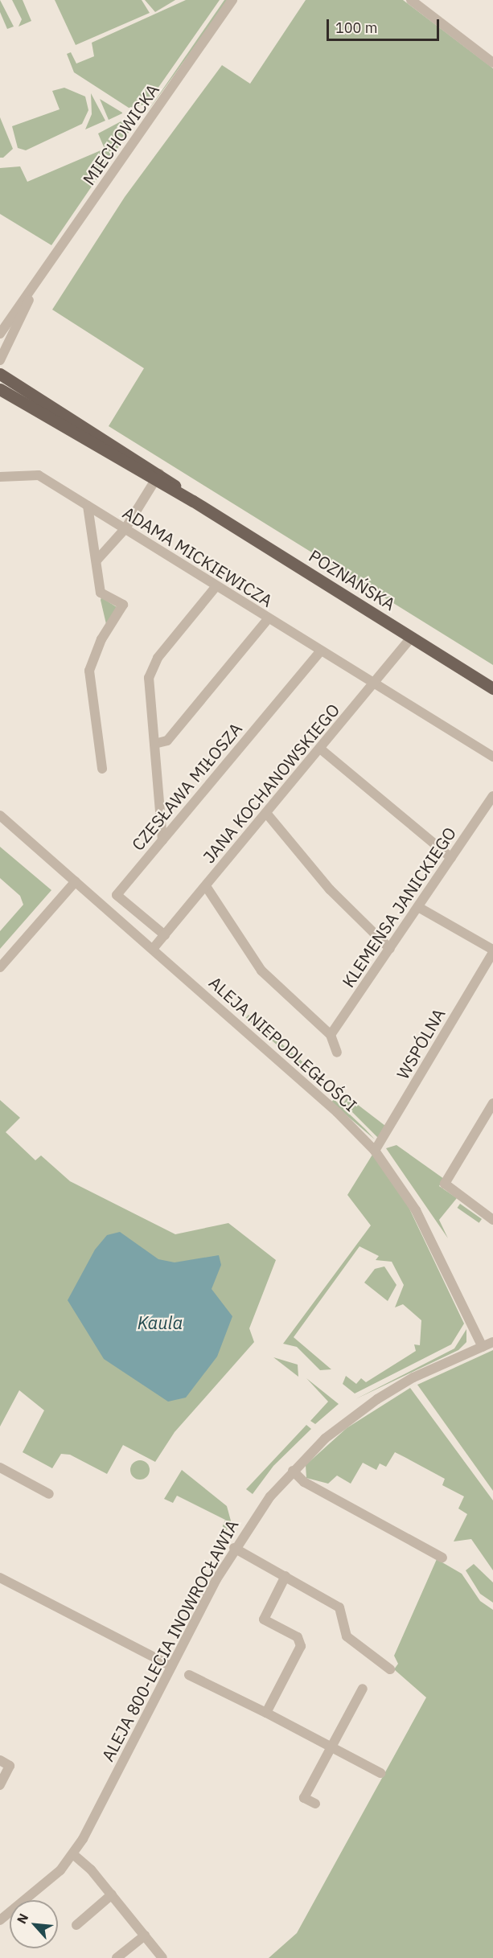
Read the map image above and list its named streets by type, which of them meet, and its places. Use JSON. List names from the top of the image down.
{
  "streets": {
    "main road": ["POZNAŃSKA"],
    "street": [
      "MIECHOWICKA",
      "ADAMA MICKIEWICZA",
      "JANA KOCHANOWSKIEGO",
      "CZESŁAWA MIŁOSZA",
      "KLEMENSA JANICKIEGO",
      "ALEJA NIEPODLEGŁOŚCI",
      "WSPÓLNA",
      "ALEJA 800-LECIA INOWROCŁAWIA"
    ]
  },
  "crossings": [
    ["ADAMA MICKIEWICZA", "JANA KOCHANOWSKIEGO"],
    ["ADAMA MICKIEWICZA", "CZESŁAWA MIŁOSZA"],
    ["POZNAŃSKA", "JANA KOCHANOWSKIEGO"],
    ["JANA KOCHANOWSKIEGO", "CZESŁAWA MIŁOSZA"],
    ["JANA KOCHANOWSKIEGO", "ALEJA NIEPODLEGŁOŚCI"],
    ["ALEJA NIEPODLEGŁOŚCI", "WSPÓLNA"],
    ["ALEJA NIEPODLEGŁOŚCI", "ALEJA 800-LECIA INOWROCŁAWIA"]
  ],
  "water": ["Kaula"],
  "scale_bar": "100 m",
  "north": "top left"
}
